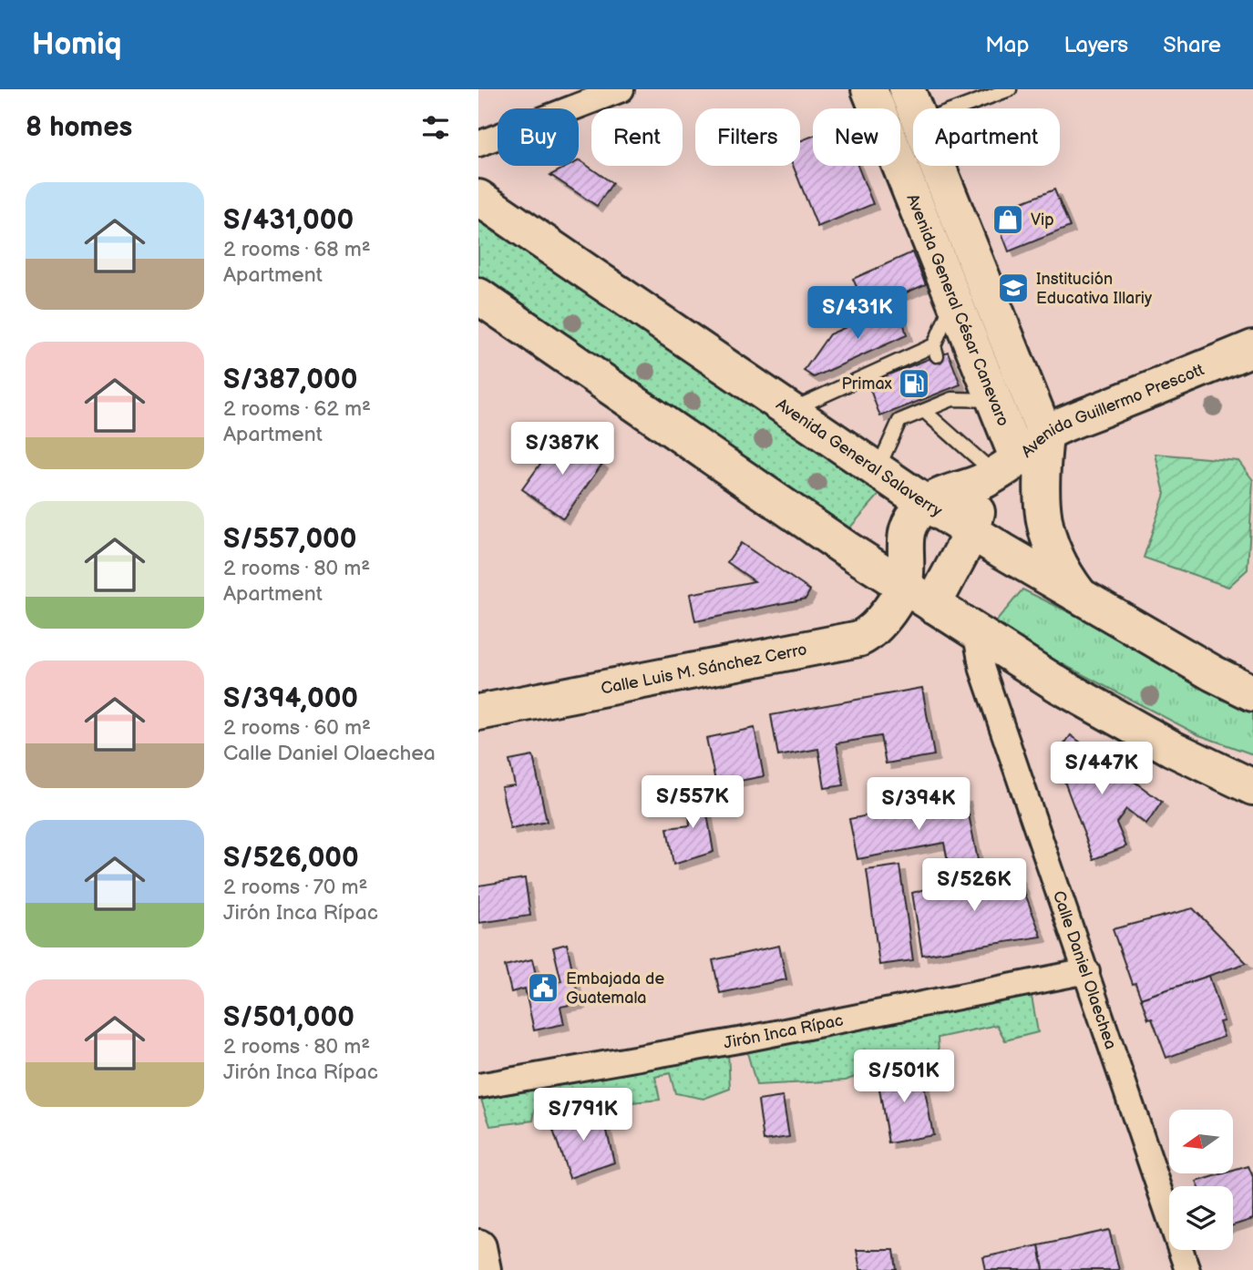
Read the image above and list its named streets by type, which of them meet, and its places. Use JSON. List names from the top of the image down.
{
  "streets": {
    "main road": [
      "Avenida General César Canevaro",
      "Avenida Guillermo Prescott",
      "Avenida General Salaverry",
      "Calle Luis M. Sánchez Cerro"
    ],
    "street": ["Calle Daniel Olaechea", "Jirón Inca Rípac"]
  },
  "crossings": [
    ["Avenida General César Canevaro", "Avenida Guillermo Prescott"],
    ["Avenida Guillermo Prescott", "Avenida General Salaverry"],
    ["Avenida Guillermo Prescott", "Calle Luis M. Sánchez Cerro"],
    ["Calle Daniel Olaechea", "Jirón Inca Rípac"]
  ],
  "places": {
    "shop": ["Vip"],
    "school or university": ["Institución Educativa Illariy"],
    "fuel station": ["Primax"],
    "public building": ["Embajada de Guatemala"]
  },
  "north": "left",
  "page": {
    "header": "Homiq",
    "nav": ["Map", "Layers", "Share"],
    "heading": "8 homes",
    "chip": [
      "Buy",
      "Rent",
      "Filters",
      "New",
      "Apartment"
    ],
    "list": [
      {
        "name": "S/431,000",
        "note": "2 rooms · 68 m² · Apartment"
      },
      {
        "name": "S/387,000",
        "note": "2 rooms · 62 m² · Apartment"
      },
      {
        "name": "S/557,000",
        "note": "2 rooms · 80 m² · Apartment"
      },
      {
        "name": "S/394,000",
        "note": "2 rooms · 60 m² · Calle Daniel Olaechea"
      },
      {
        "name": "S/526,000",
        "note": "2 rooms · 70 m² · Jirón Inca Rípac"
      },
      {
        "name": "S/501,000",
        "note": "2 rooms · 80 m² · Jirón Inca Rípac"
      }
    ],
    "price": [
      "S/431K",
      "S/387K",
      "S/447K",
      "S/557K",
      "S/394K",
      "S/526K",
      "S/501K",
      "S/791K"
    ]
  }
}
